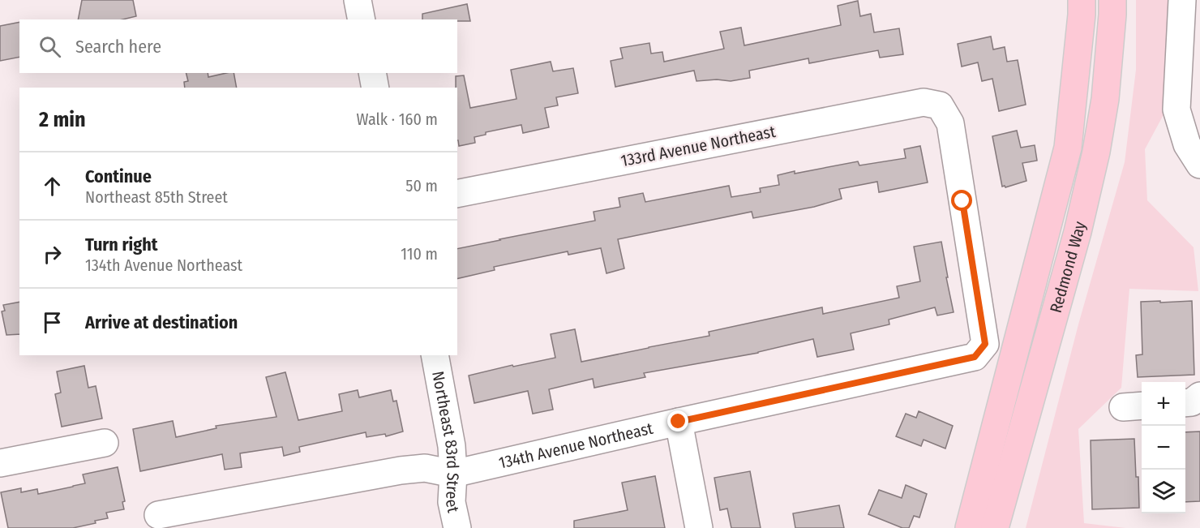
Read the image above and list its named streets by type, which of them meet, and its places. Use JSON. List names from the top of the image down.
{
  "streets": {
    "main road": ["Redmond Way"],
    "street": ["133rd Avenue Northeast", "Northeast 83rd Street", "134th Avenue Northeast"]
  },
  "crossings": [
    ["133rd Avenue Northeast", "134th Avenue Northeast"],
    ["Northeast 83rd Street", "134th Avenue Northeast"]
  ],
  "page": {
    "search": "Search here",
    "heading": ["2 min", "Walk · 160 m"],
    "list": [
      ["Continue", "Northeast 85th Street", "50 m"],
      ["Turn right", "134th Avenue Northeast", "110 m"],
      "Arrive at destination"
    ],
    "map_buttons": ["+", "−"]
  }
}
